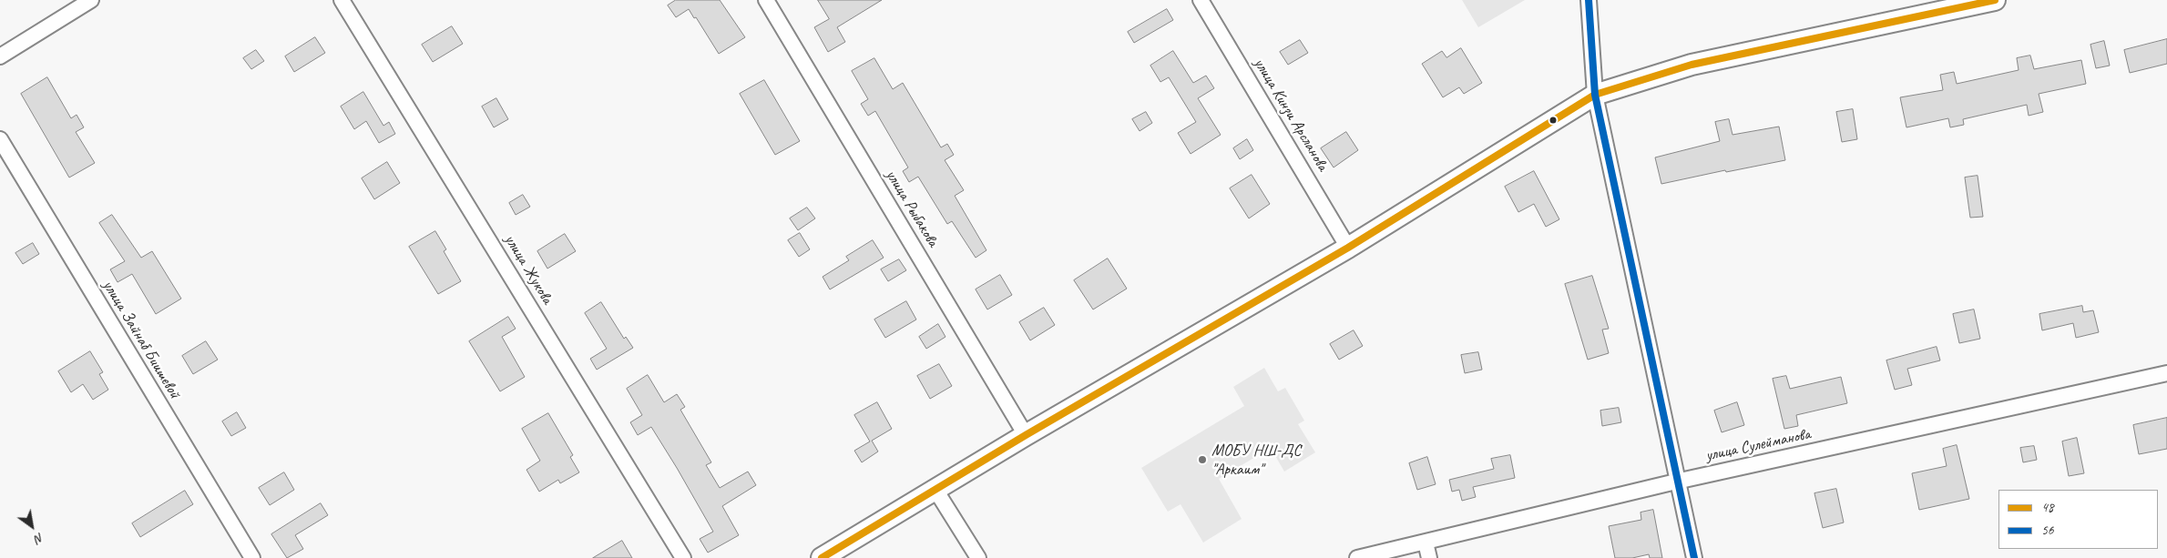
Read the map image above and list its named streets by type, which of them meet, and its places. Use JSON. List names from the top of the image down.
{
  "streets": {
    "street": [
      "улица Кинзи Арсланова",
      "улица Рыбакова",
      "улица Жукова",
      "улица Зайнаб Биишевой",
      "улица Сулейманова"
    ]
  },
  "places": ["МОБУ НШ-ДС \"Аркаим\""],
  "lines": ["transit line 48", "transit line 56"],
  "legend": ["48", "56"],
  "north": "bottom right"
}
